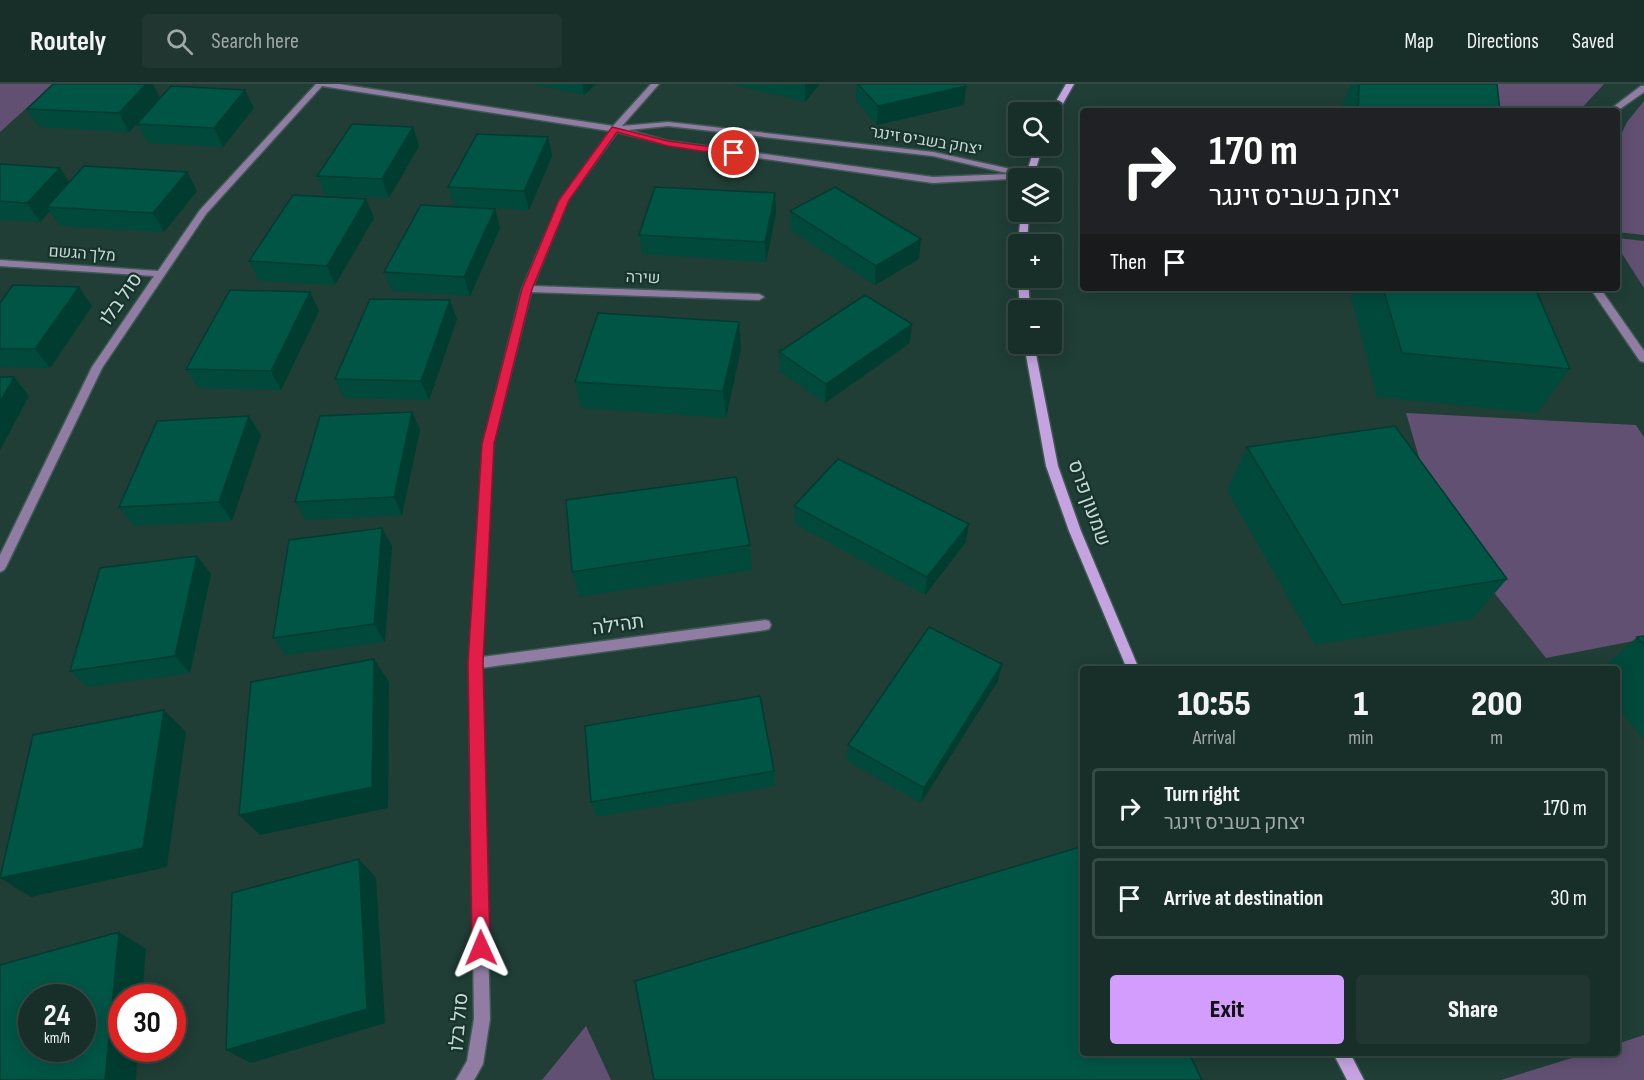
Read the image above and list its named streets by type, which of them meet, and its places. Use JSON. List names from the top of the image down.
{
  "streets": {
    "street": [
      "יצחק בשביס זינגר",
      "מלך הגשם",
      "שירה",
      "סול בלו",
      "שמעון פרס",
      "תהילה"
    ]
  },
  "crossings": [
    ["יצחק בשביס זינגר", "סול בלו"],
    ["מלך הגשם", "סול בלו"],
    ["שירה", "סול בלו"],
    ["סול בלו", "תהילה"]
  ],
  "page": {
    "header": "Routely",
    "search": "Search here",
    "nav": ["Map", "Directions", "Saved"],
    "map_buttons": ["+", "−"],
    "turn": ["170 m", "יצחק בשביס זינגר"],
    "then": "Then",
    "eta": [
      "10:55",
      "Arrival",
      "1",
      "min",
      "200",
      "m"
    ],
    "list": [
      {
        "name": "Turn right",
        "note": "יצחק בשביס זינגר",
        "value": "170 m"
      },
      {
        "name": "Arrive at destination",
        "value": "30 m"
      }
    ],
    "buttons": ["Exit", "Share"],
    "speed": "24 km/h",
    "limit": "30"
  }
}
